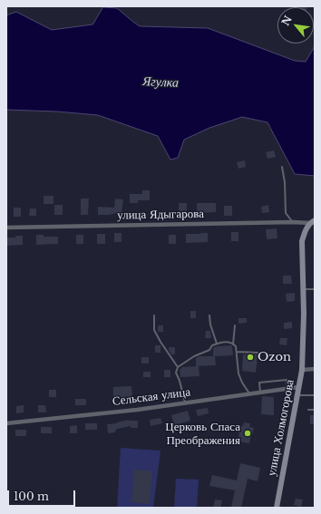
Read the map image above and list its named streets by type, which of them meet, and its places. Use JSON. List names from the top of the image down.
{
  "streets": {
    "street": ["улица Ядыгарова", "Сельская улица", "улица Холмогорова"]
  },
  "crossings": [
    ["улица Ядыгарова", "улица Холмогорова"],
    ["Сельская улица", "улица Холмогорова"]
  ],
  "water": ["Ягулка"],
  "places": ["Ozon", "Церковь Спаса Преображения"],
  "scale_bar": "100 m",
  "north": "top left"
}
